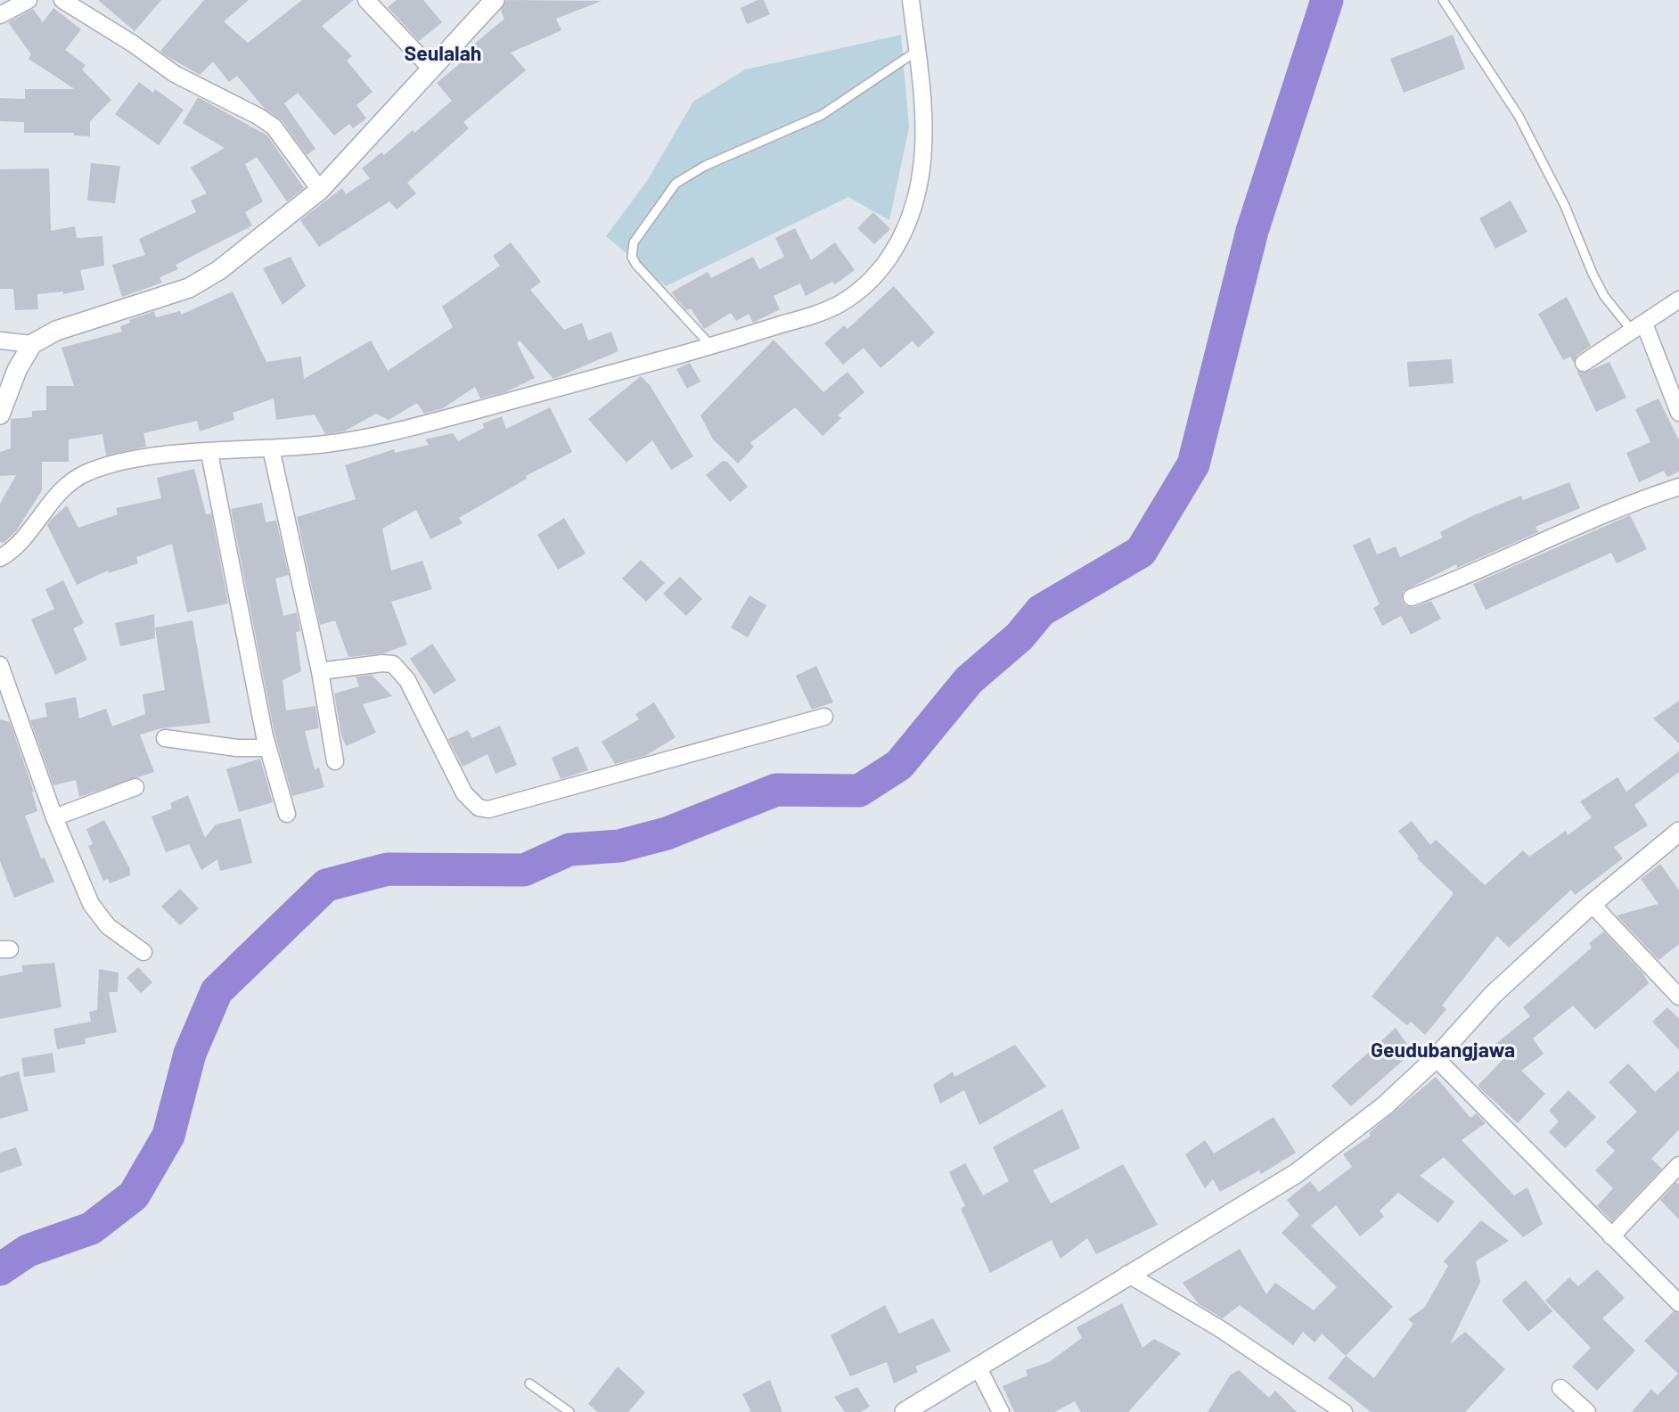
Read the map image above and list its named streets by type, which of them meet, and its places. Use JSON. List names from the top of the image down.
{
  "districts": ["Seulalah", "Geudubangjawa"]
}
